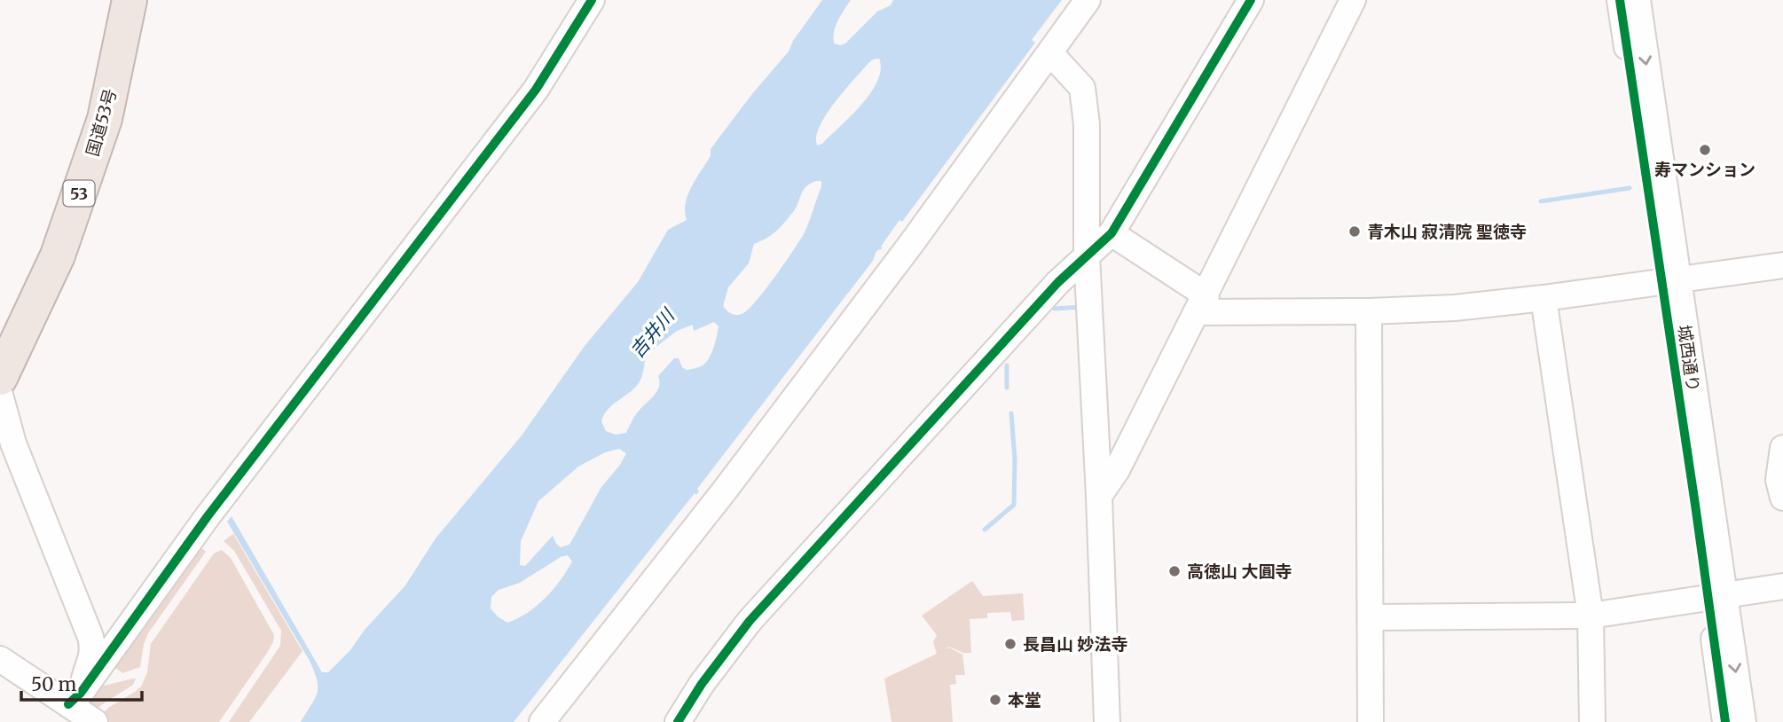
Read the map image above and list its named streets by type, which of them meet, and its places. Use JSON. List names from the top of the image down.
{
  "streets": {
    "highway": ["国道53号", "53"],
    "street": ["城西通り"]
  },
  "water": ["吉井川"],
  "places": [
    "寿マンション",
    "青木山 寂清院 聖徳寺",
    "高徳山 大圓寺",
    "長昌山 妙法寺",
    "本堂"
  ],
  "scale_bar": "50 m"
}
